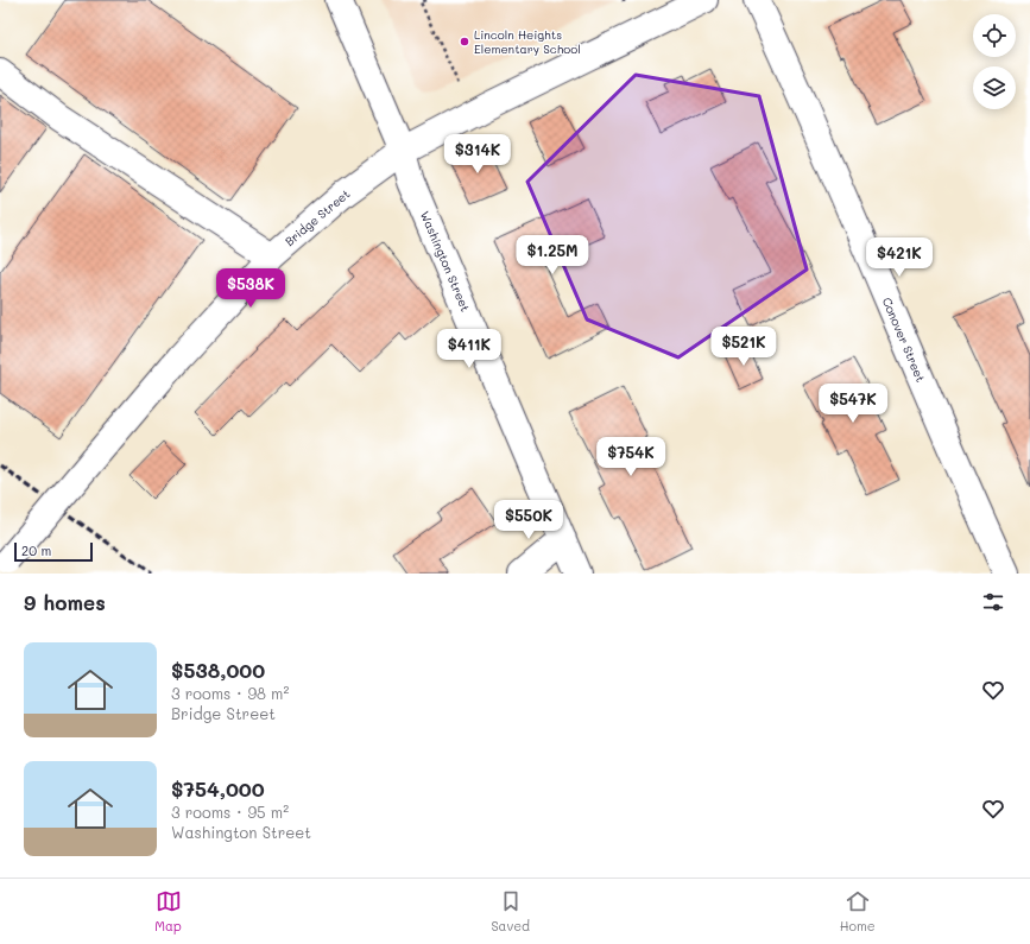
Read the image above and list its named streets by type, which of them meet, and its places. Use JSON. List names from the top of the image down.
{
  "streets": {
    "street": ["Bridge Street", "Washington Street", "Conover Street"]
  },
  "crossings": [
    ["Bridge Street", "Washington Street"]
  ],
  "places": ["Lincoln Heights Elementary School"],
  "scale_bar": "20 m",
  "page": {
    "price": [
      "$314K",
      "$1.25M",
      "$421K",
      "$538K",
      "$521K",
      "$411K",
      "$547K",
      "$754K",
      "$550K"
    ],
    "scale": "20 m",
    "heading": "9 homes",
    "list": [
      {
        "name": "$538,000",
        "note": "3 rooms · 98 m² · Bridge Street"
      },
      {
        "name": "$754,000",
        "note": "3 rooms · 95 m² · Washington Street"
      }
    ],
    "tabs": ["Map", "Saved", "Home"]
  }
}
